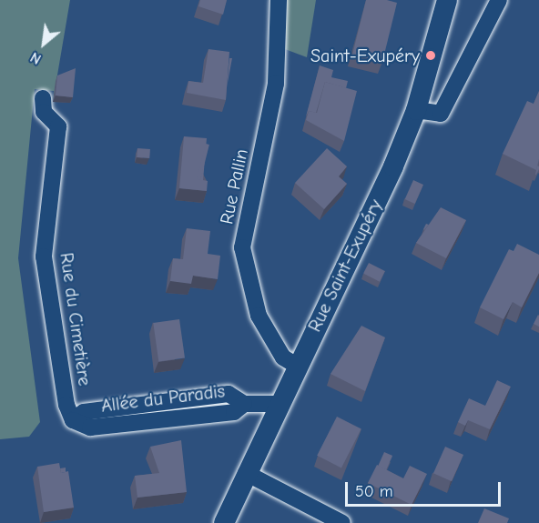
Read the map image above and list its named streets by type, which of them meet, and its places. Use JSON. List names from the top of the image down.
{
  "streets": {
    "street": [
      "Rue Pallin",
      "Rue Saint-Exupéry",
      "Rue du Cimetière",
      "Allée du Paradis"
    ]
  },
  "crossings": [
    ["Rue Pallin", "Rue Saint-Exupéry"],
    ["Rue Saint-Exupéry", "Allée du Paradis"],
    ["Rue du Cimetière", "Allée du Paradis"]
  ],
  "places": ["Saint-Exupéry"],
  "scale_bar": "50 m",
  "north": "bottom left"
}
